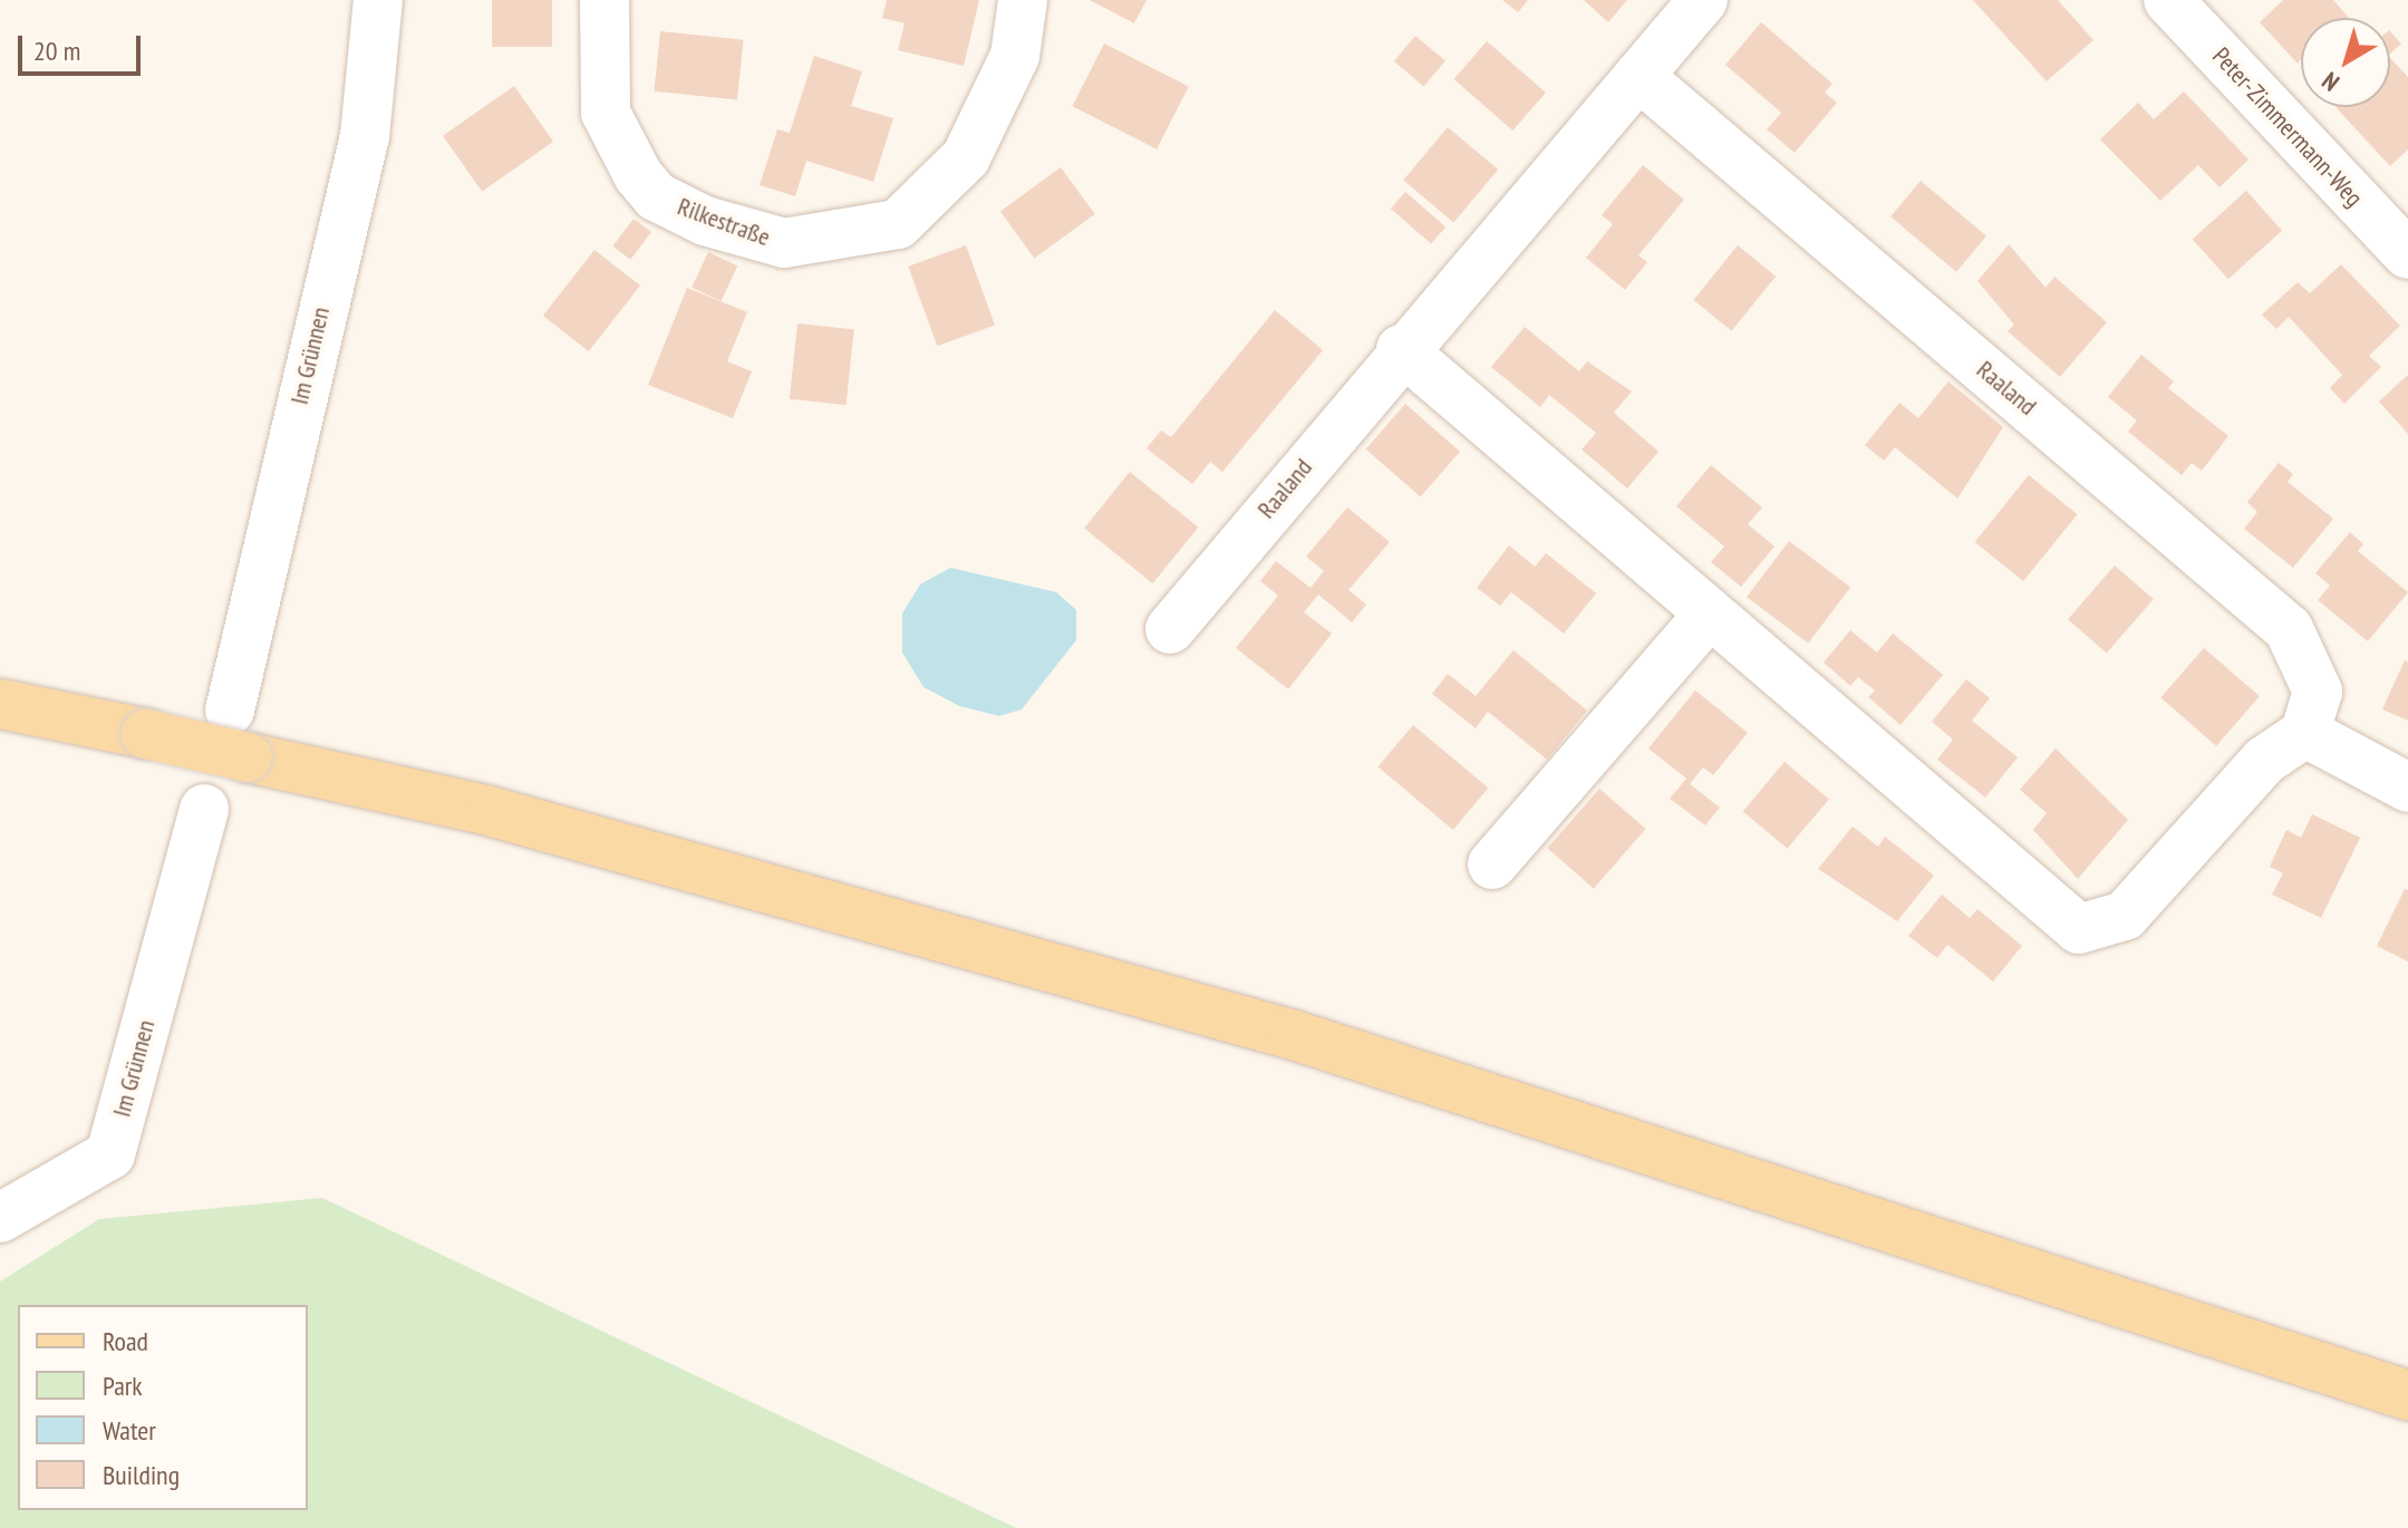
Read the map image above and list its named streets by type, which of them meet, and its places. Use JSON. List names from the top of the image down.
{
  "streets": {
    "street": [
      "Peter-Zimmermann-Weg",
      "Rilkestraße",
      "Im Grünnen",
      "Raaland"
    ]
  },
  "legend": [
    "Road",
    "Park",
    "Water",
    "Building"
  ],
  "scale_bar": "20 m",
  "north": "bottom left"
}
